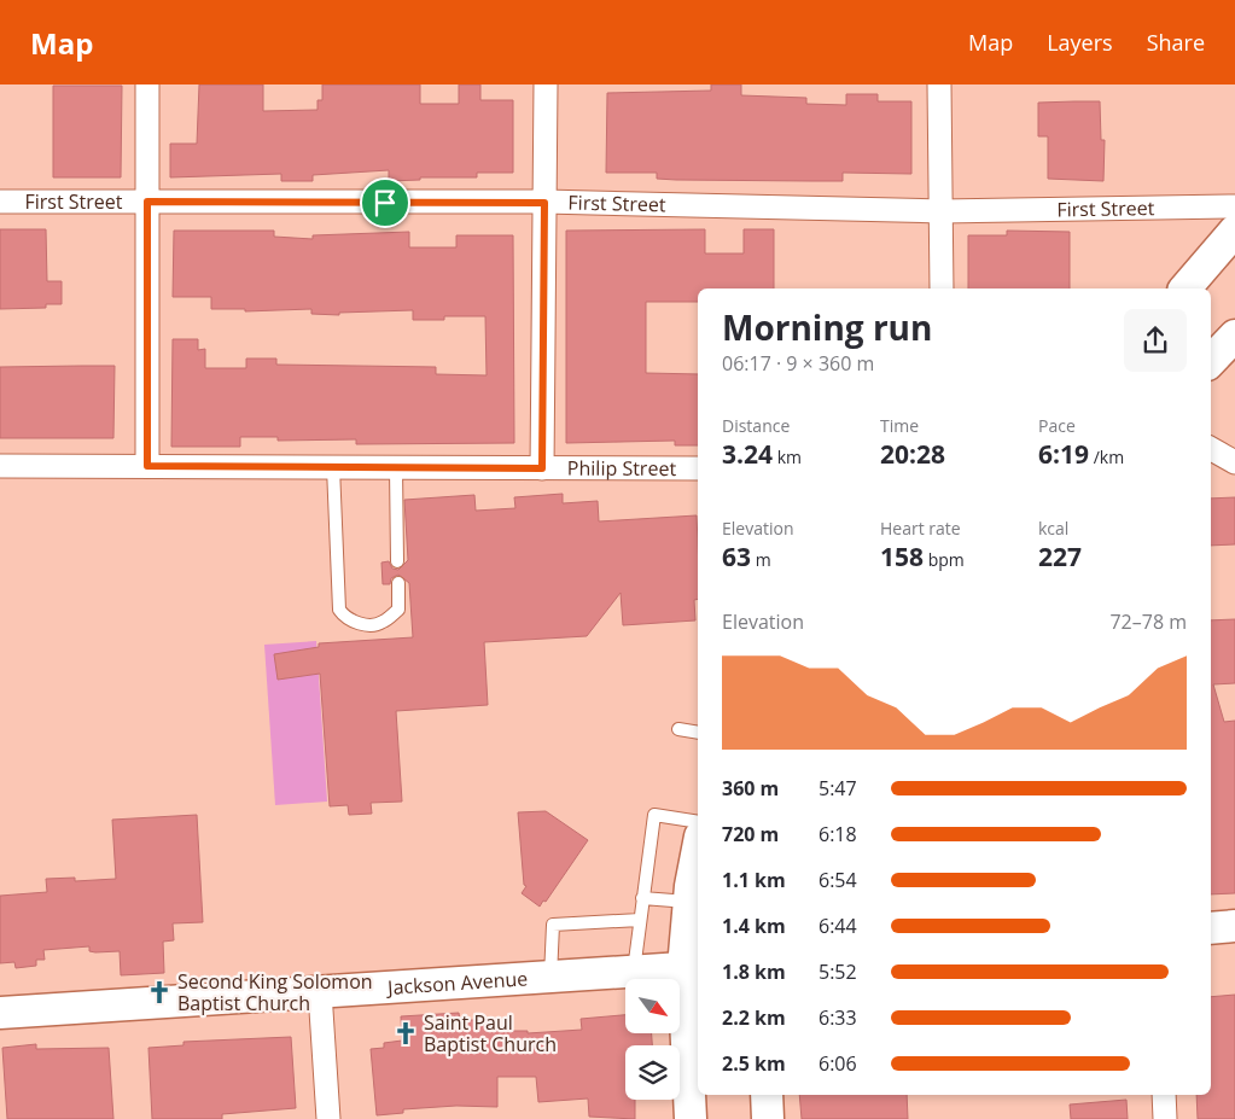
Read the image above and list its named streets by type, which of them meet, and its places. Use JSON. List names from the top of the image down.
{
  "streets": {
    "street": ["First Street", "Philip Street", "Jackson Avenue"]
  },
  "places": {
    "church": ["Second King Solomon Baptist Church", "Saint Paul Baptist Church"]
  },
  "north": "bottom right",
  "page": {
    "header": "Map",
    "nav": ["Map", "Layers", "Share"],
    "heading": ["Morning run", "06:17 · 9 × 360 m"],
    "stats": [
      ["Distance", "3.24 km"],
      ["Time", "20:28"],
      ["Pace", "6:19 /km"],
      ["Elevation", "63 m"],
      ["Heart rate", "158 bpm"],
      ["kcal", "227"]
    ],
    "chart": ["Elevation", "72–78 m"],
    "list": [
      {
        "name": "360 m",
        "note": "5:47"
      },
      {
        "name": "720 m",
        "note": "6:18"
      },
      {
        "name": "1.1 km",
        "note": "6:54"
      },
      {
        "name": "1.4 km",
        "note": "6:44"
      },
      {
        "name": "1.8 km",
        "note": "5:52"
      },
      {
        "name": "2.2 km",
        "note": "6:33"
      },
      {
        "name": "2.5 km",
        "note": "6:06"
      }
    ]
  }
}
